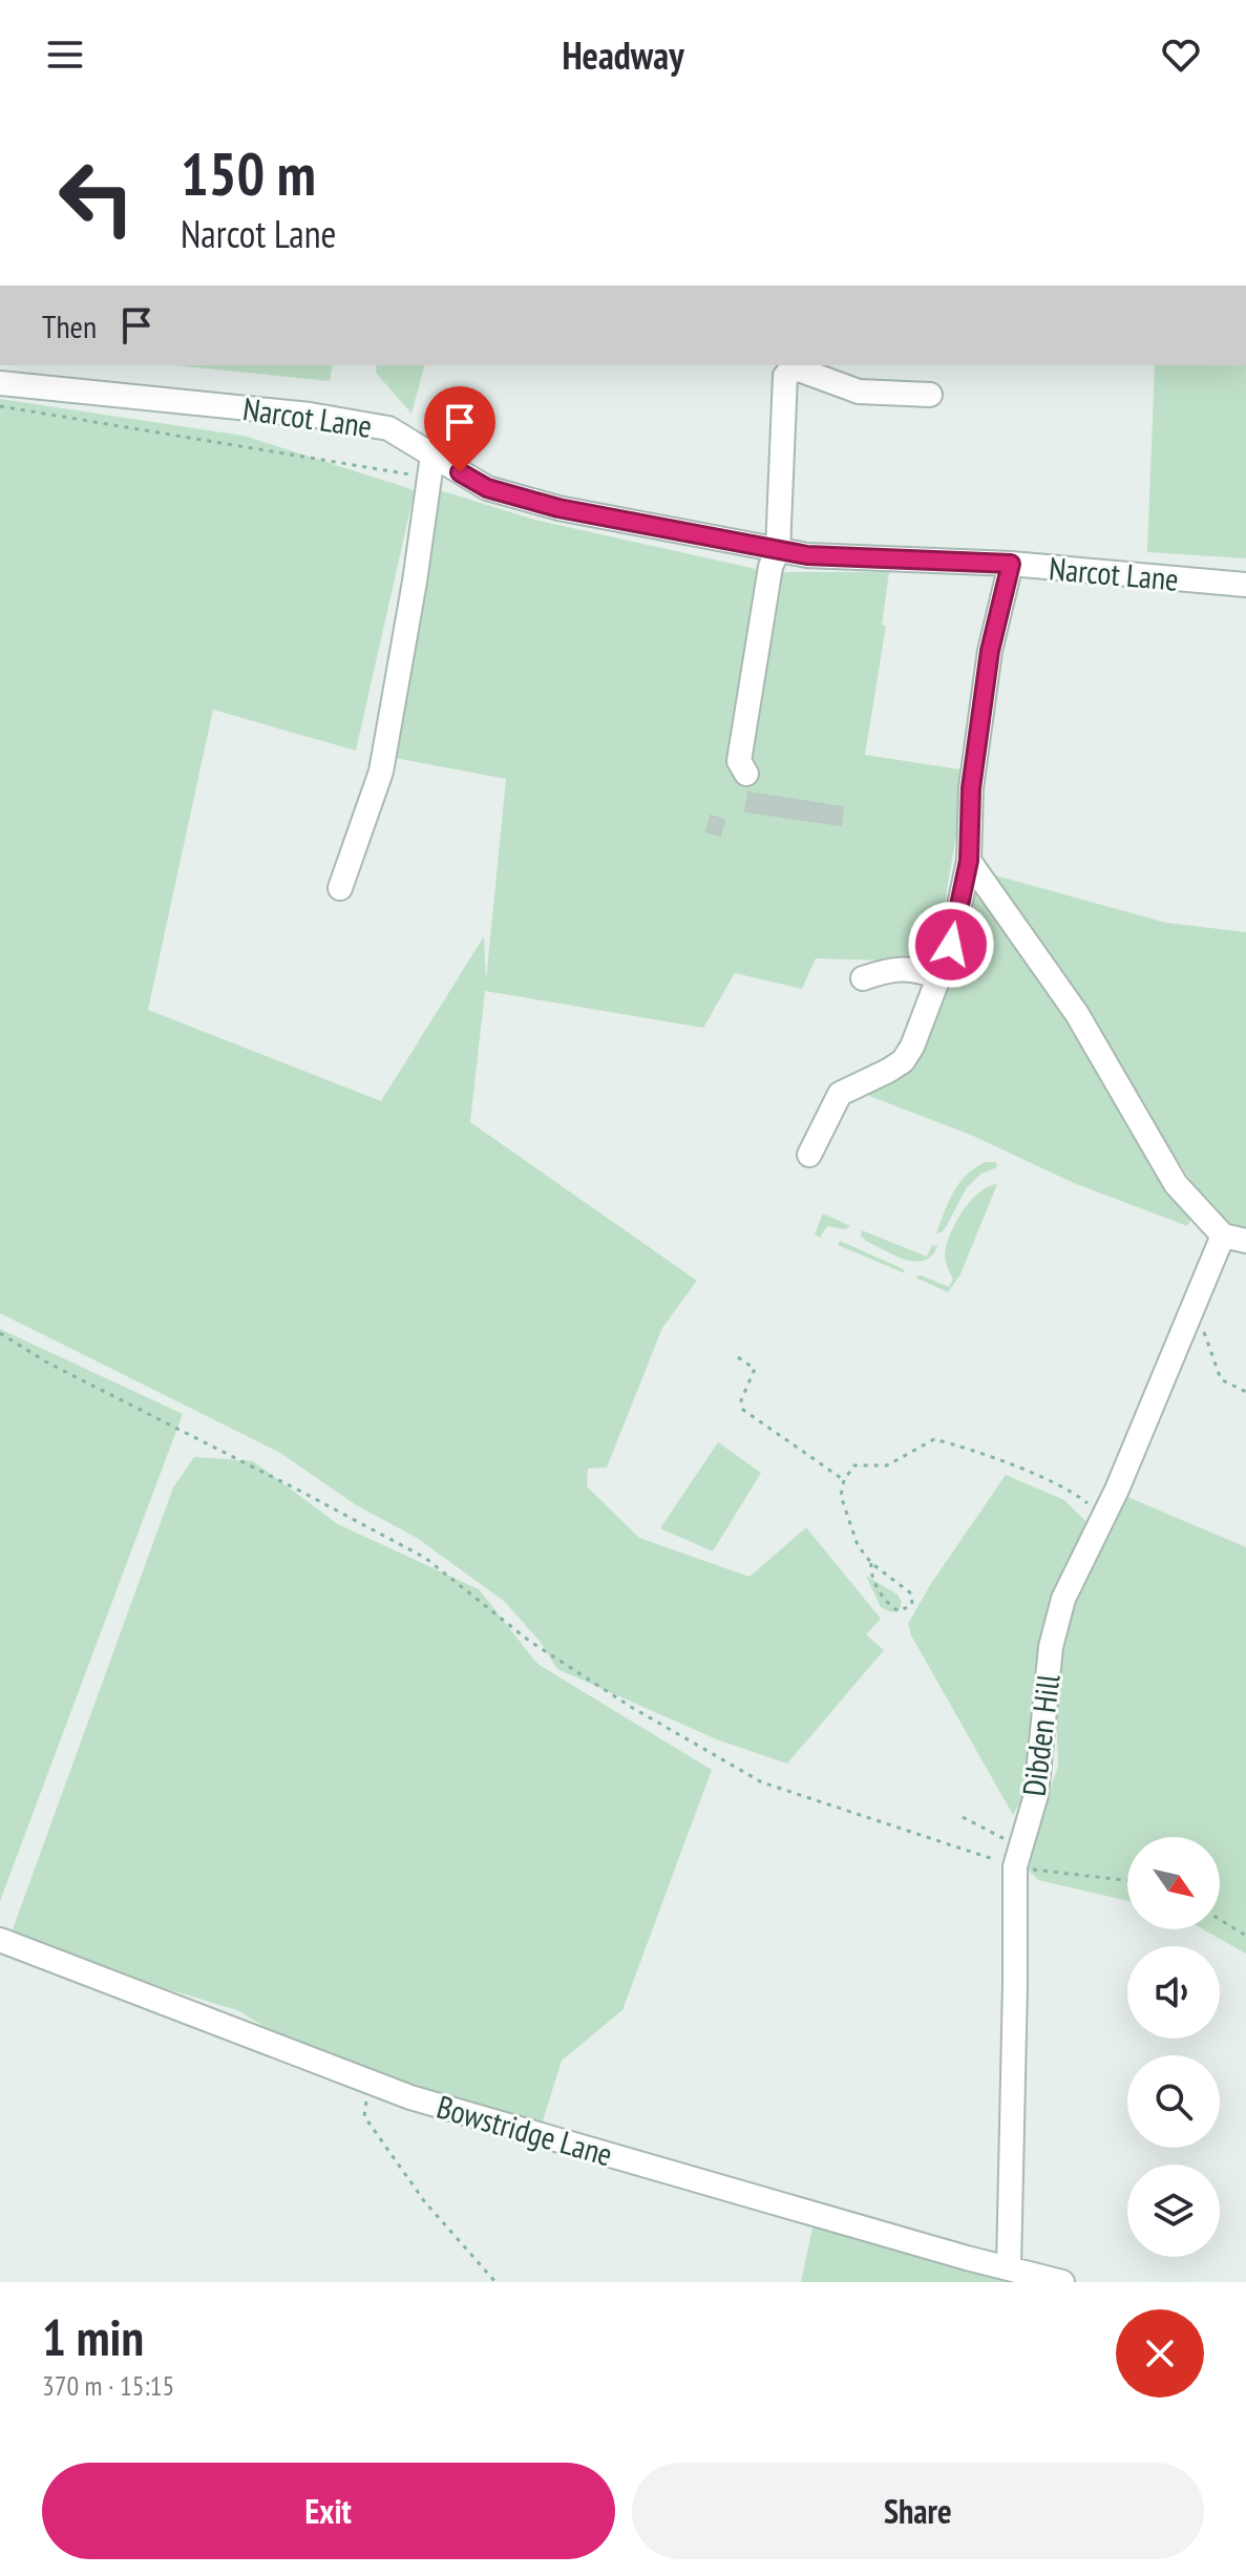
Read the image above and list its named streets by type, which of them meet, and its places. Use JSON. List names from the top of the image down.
{
  "streets": {
    "street": ["Narcot Lane", "Dibden Hill", "Bowstridge Lane"]
  },
  "crossings": [
    ["Dibden Hill", "Bowstridge Lane"]
  ],
  "north": "bottom right",
  "page": {
    "header": "Headway",
    "turn": ["150 m", "Narcot Lane"],
    "then": "Then",
    "heading": ["1 min", "370 m · 15:15"],
    "buttons": ["Exit", "Share"]
  }
}
